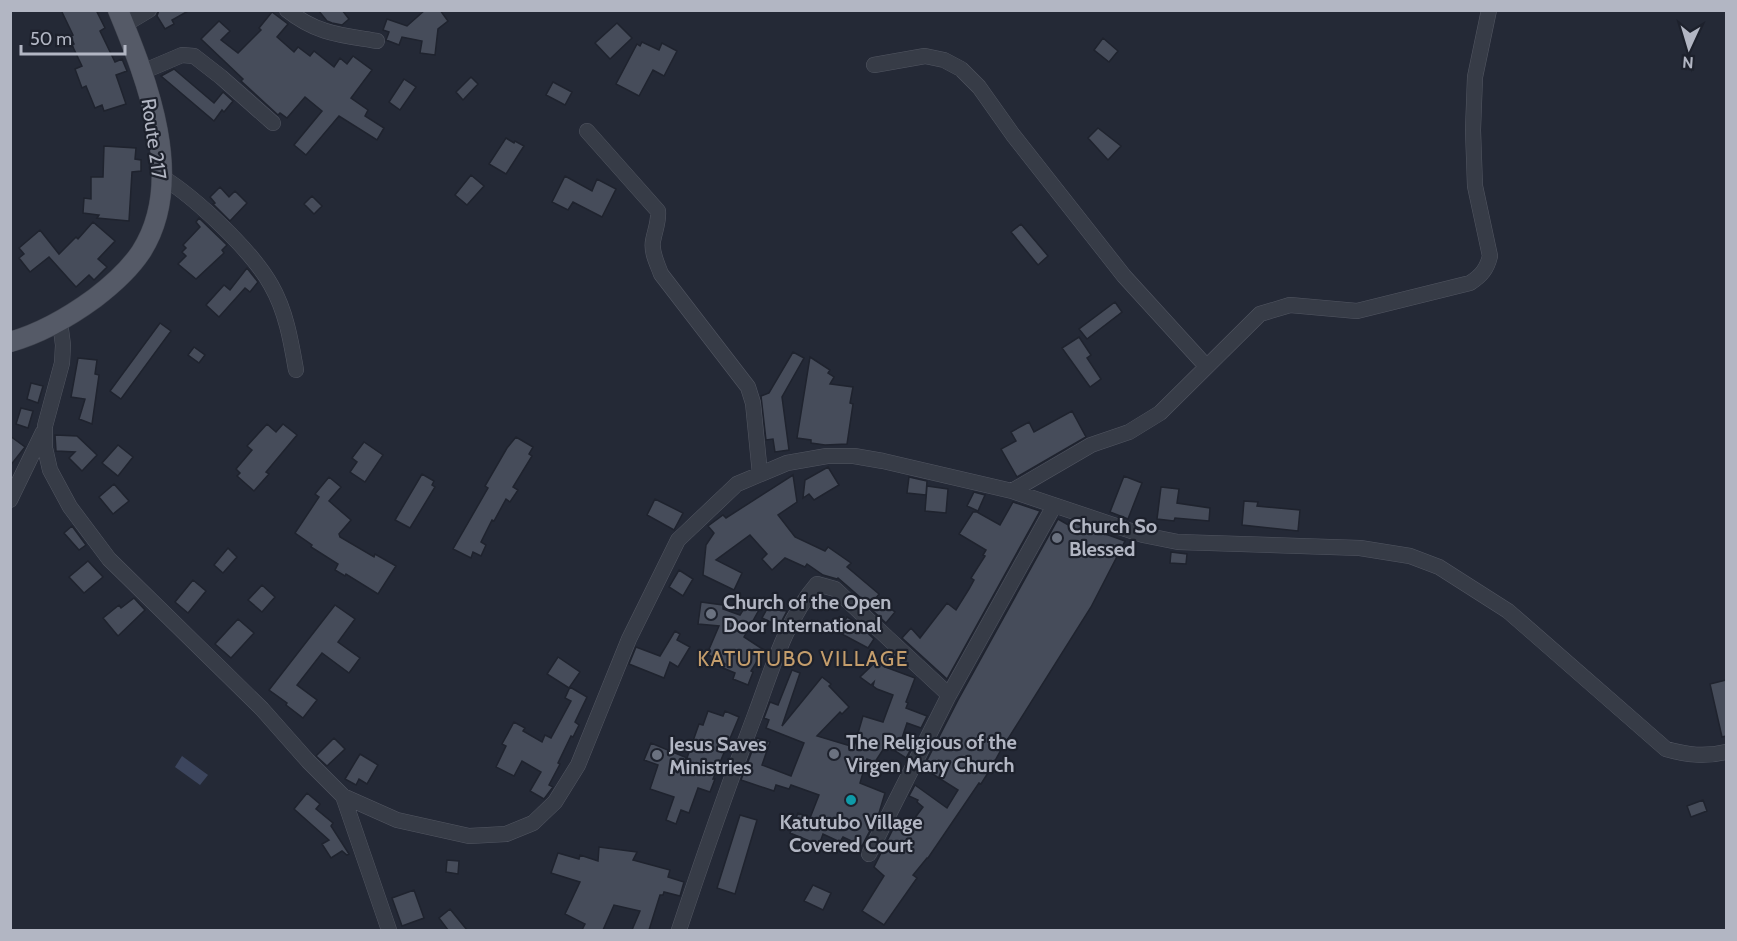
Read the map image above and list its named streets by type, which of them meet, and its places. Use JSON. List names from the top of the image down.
{
  "streets": {
    "main road": ["Route 217"]
  },
  "districts": ["KATUTUBO VILLAGE"],
  "places": [
    "Church So Blessed",
    "Church of the Open Door International",
    "The Religious of the Virgen Mary Church",
    "Jesus Saves Ministries",
    "Katutubo Village Covered Court"
  ],
  "scale_bar": "50 m",
  "north": "bottom"
}
